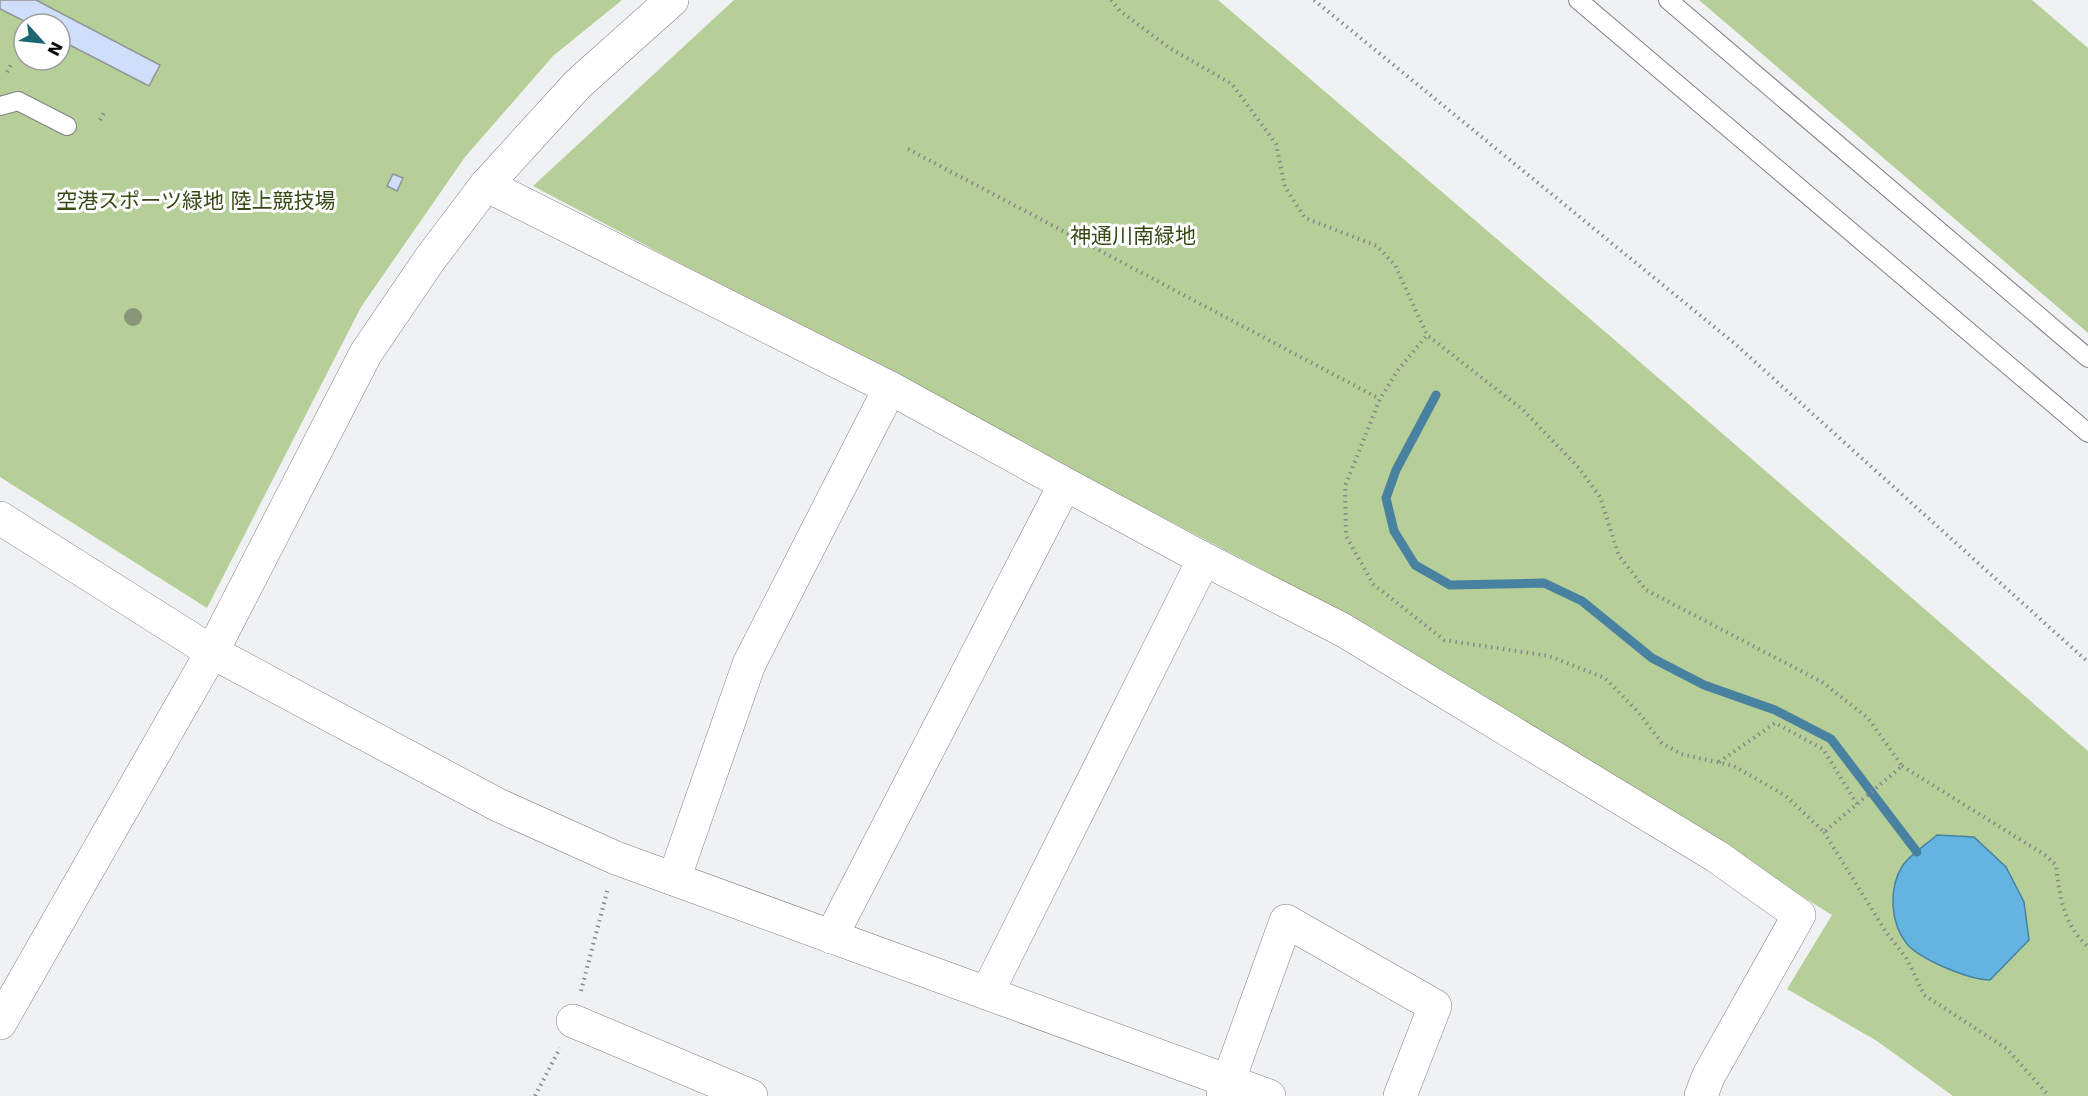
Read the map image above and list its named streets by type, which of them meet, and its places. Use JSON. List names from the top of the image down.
{
  "parks": ["空港スポーツ緑地 陸上競技場", "神通川南緑地"],
  "north": "bottom right"
}
